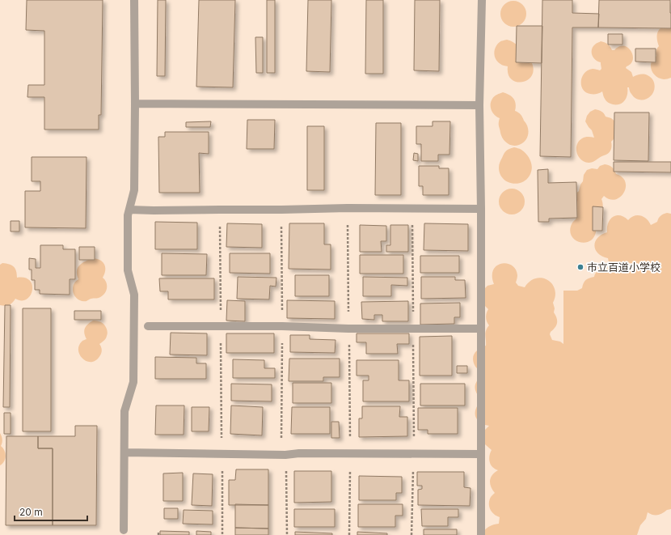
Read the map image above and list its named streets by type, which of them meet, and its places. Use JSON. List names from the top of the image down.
{
  "places": ["市立百道小学校"],
  "scale_bar": "20 m"
}
